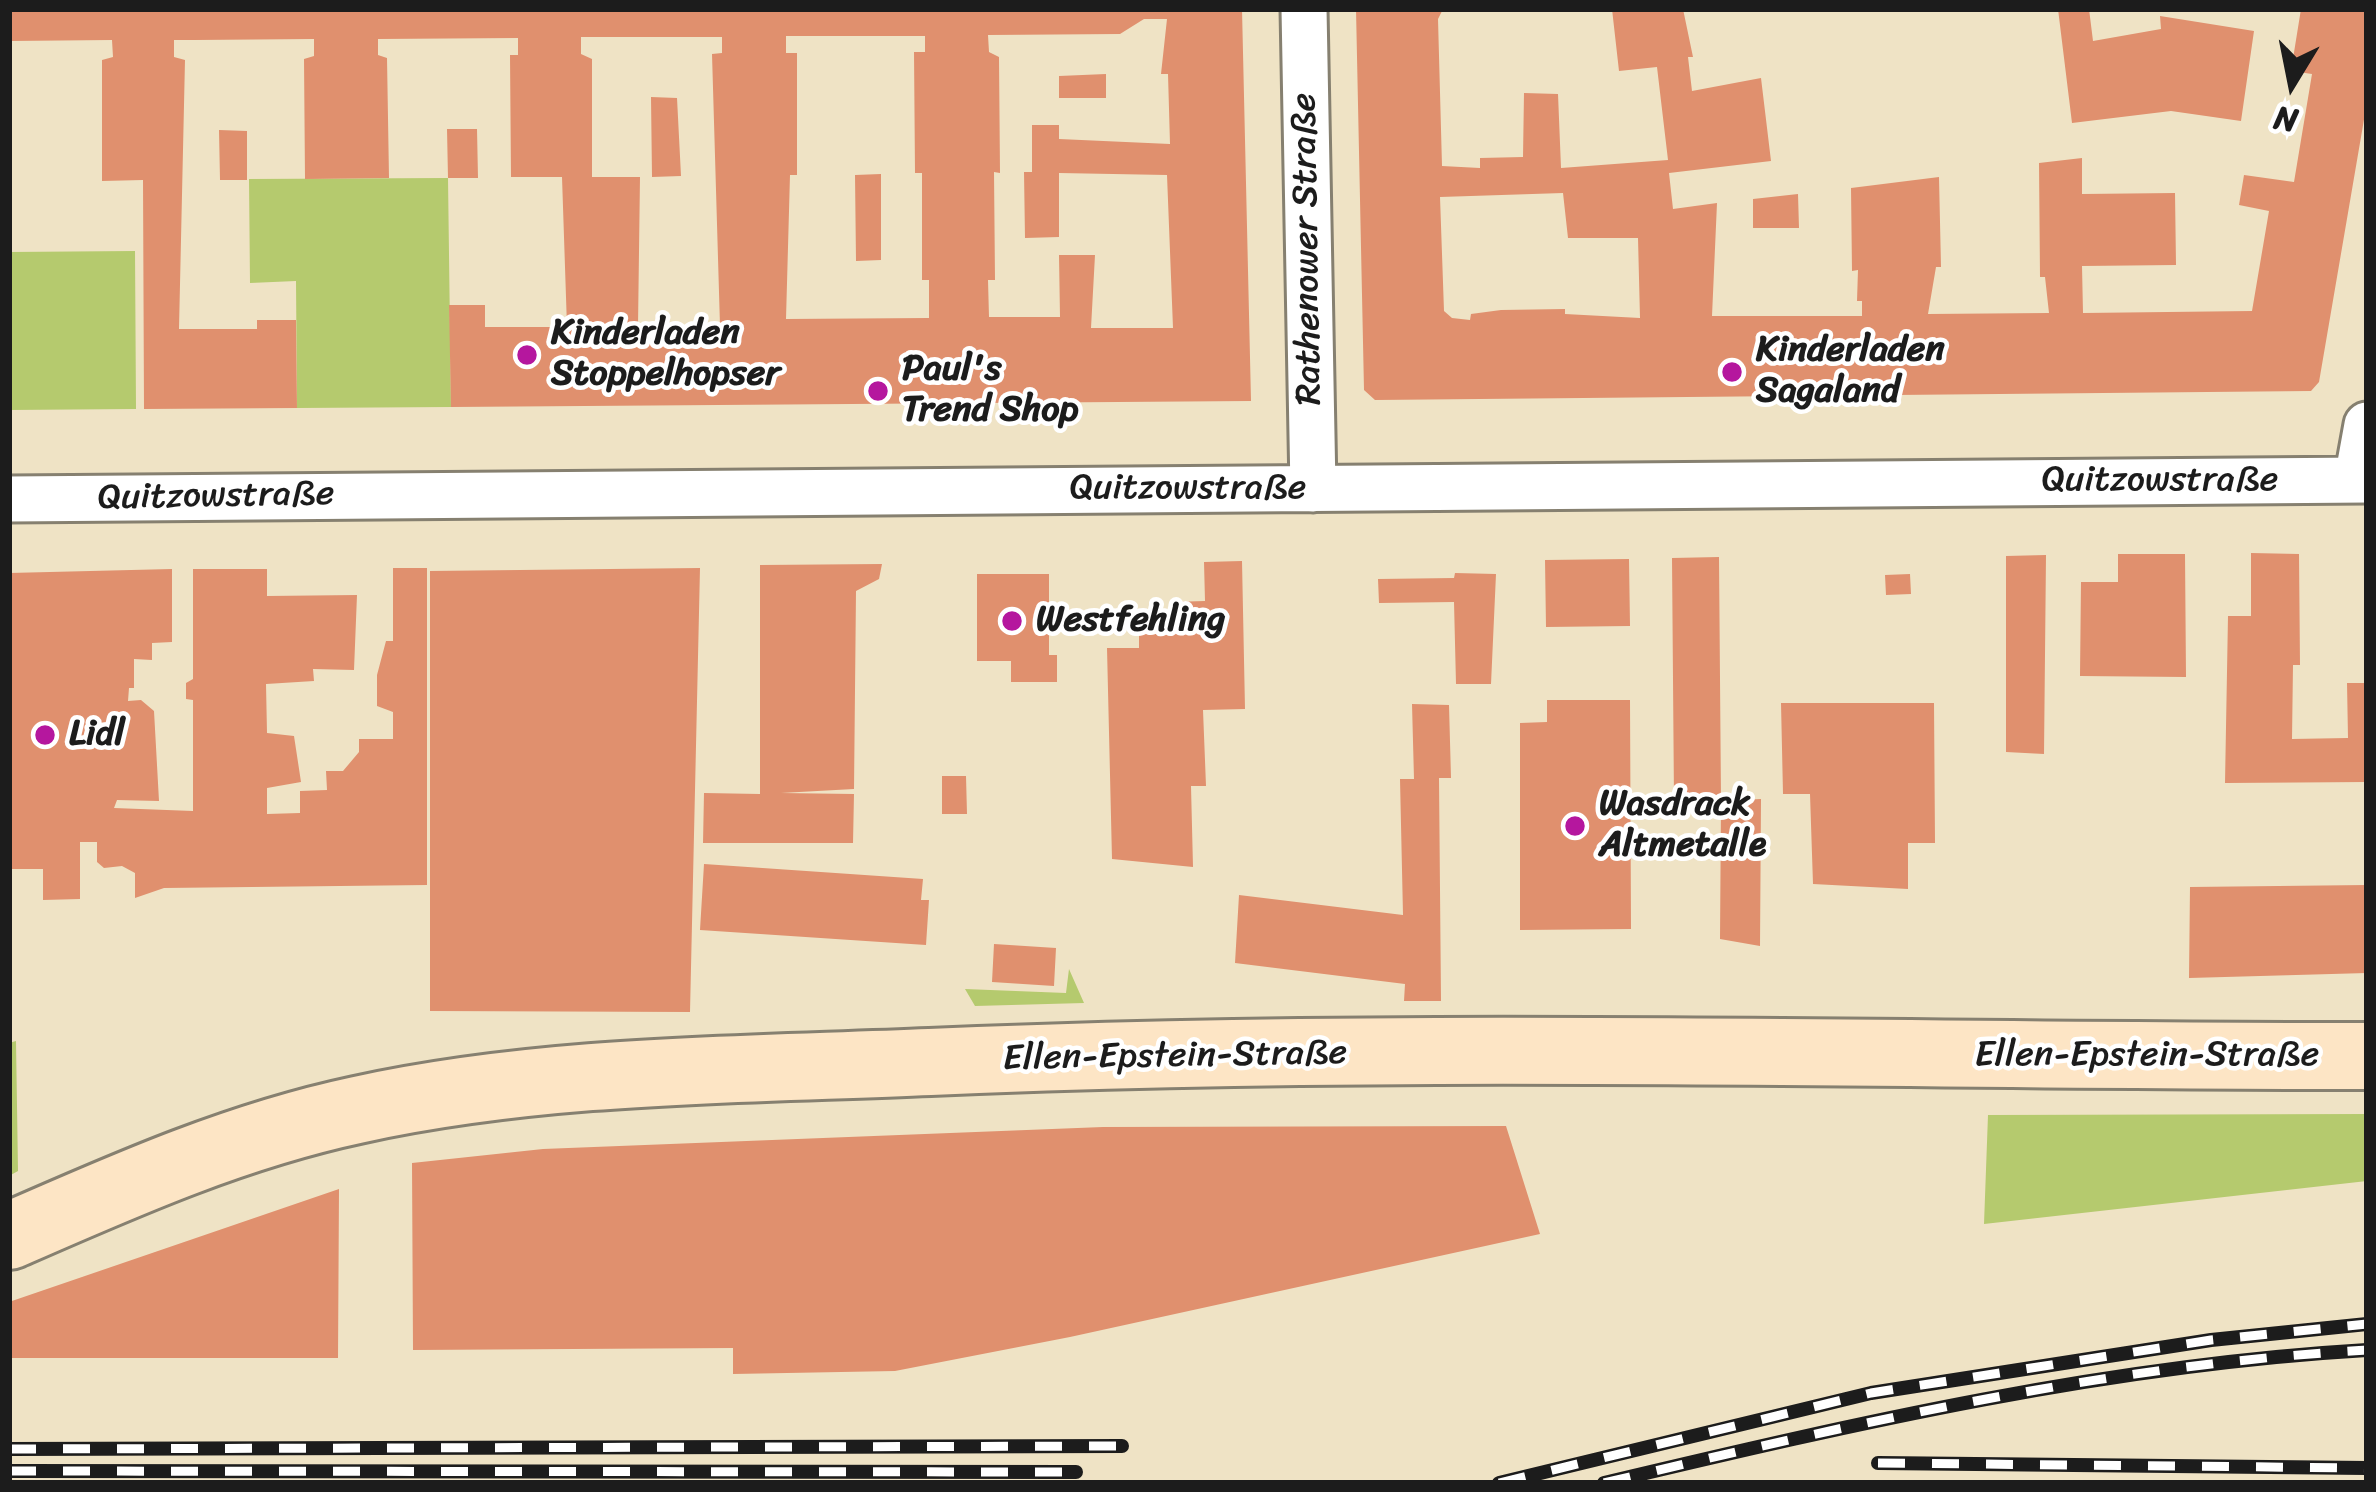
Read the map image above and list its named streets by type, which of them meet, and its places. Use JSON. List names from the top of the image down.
{
  "streets": {
    "main road": ["Ellen-Epstein-Straße"],
    "street": ["Rathenower Straße", "Quitzowstraße"]
  },
  "crossings": [
    ["Rathenower Straße", "Quitzowstraße"]
  ],
  "places": [
    "Kinderladen Stoppelhopser",
    "Kinderladen Sagaland",
    "Paul's Trend Shop",
    "Westfehling",
    "Lidl",
    "Wasdrack Altmetalle"
  ],
  "north": "bottom"
}
